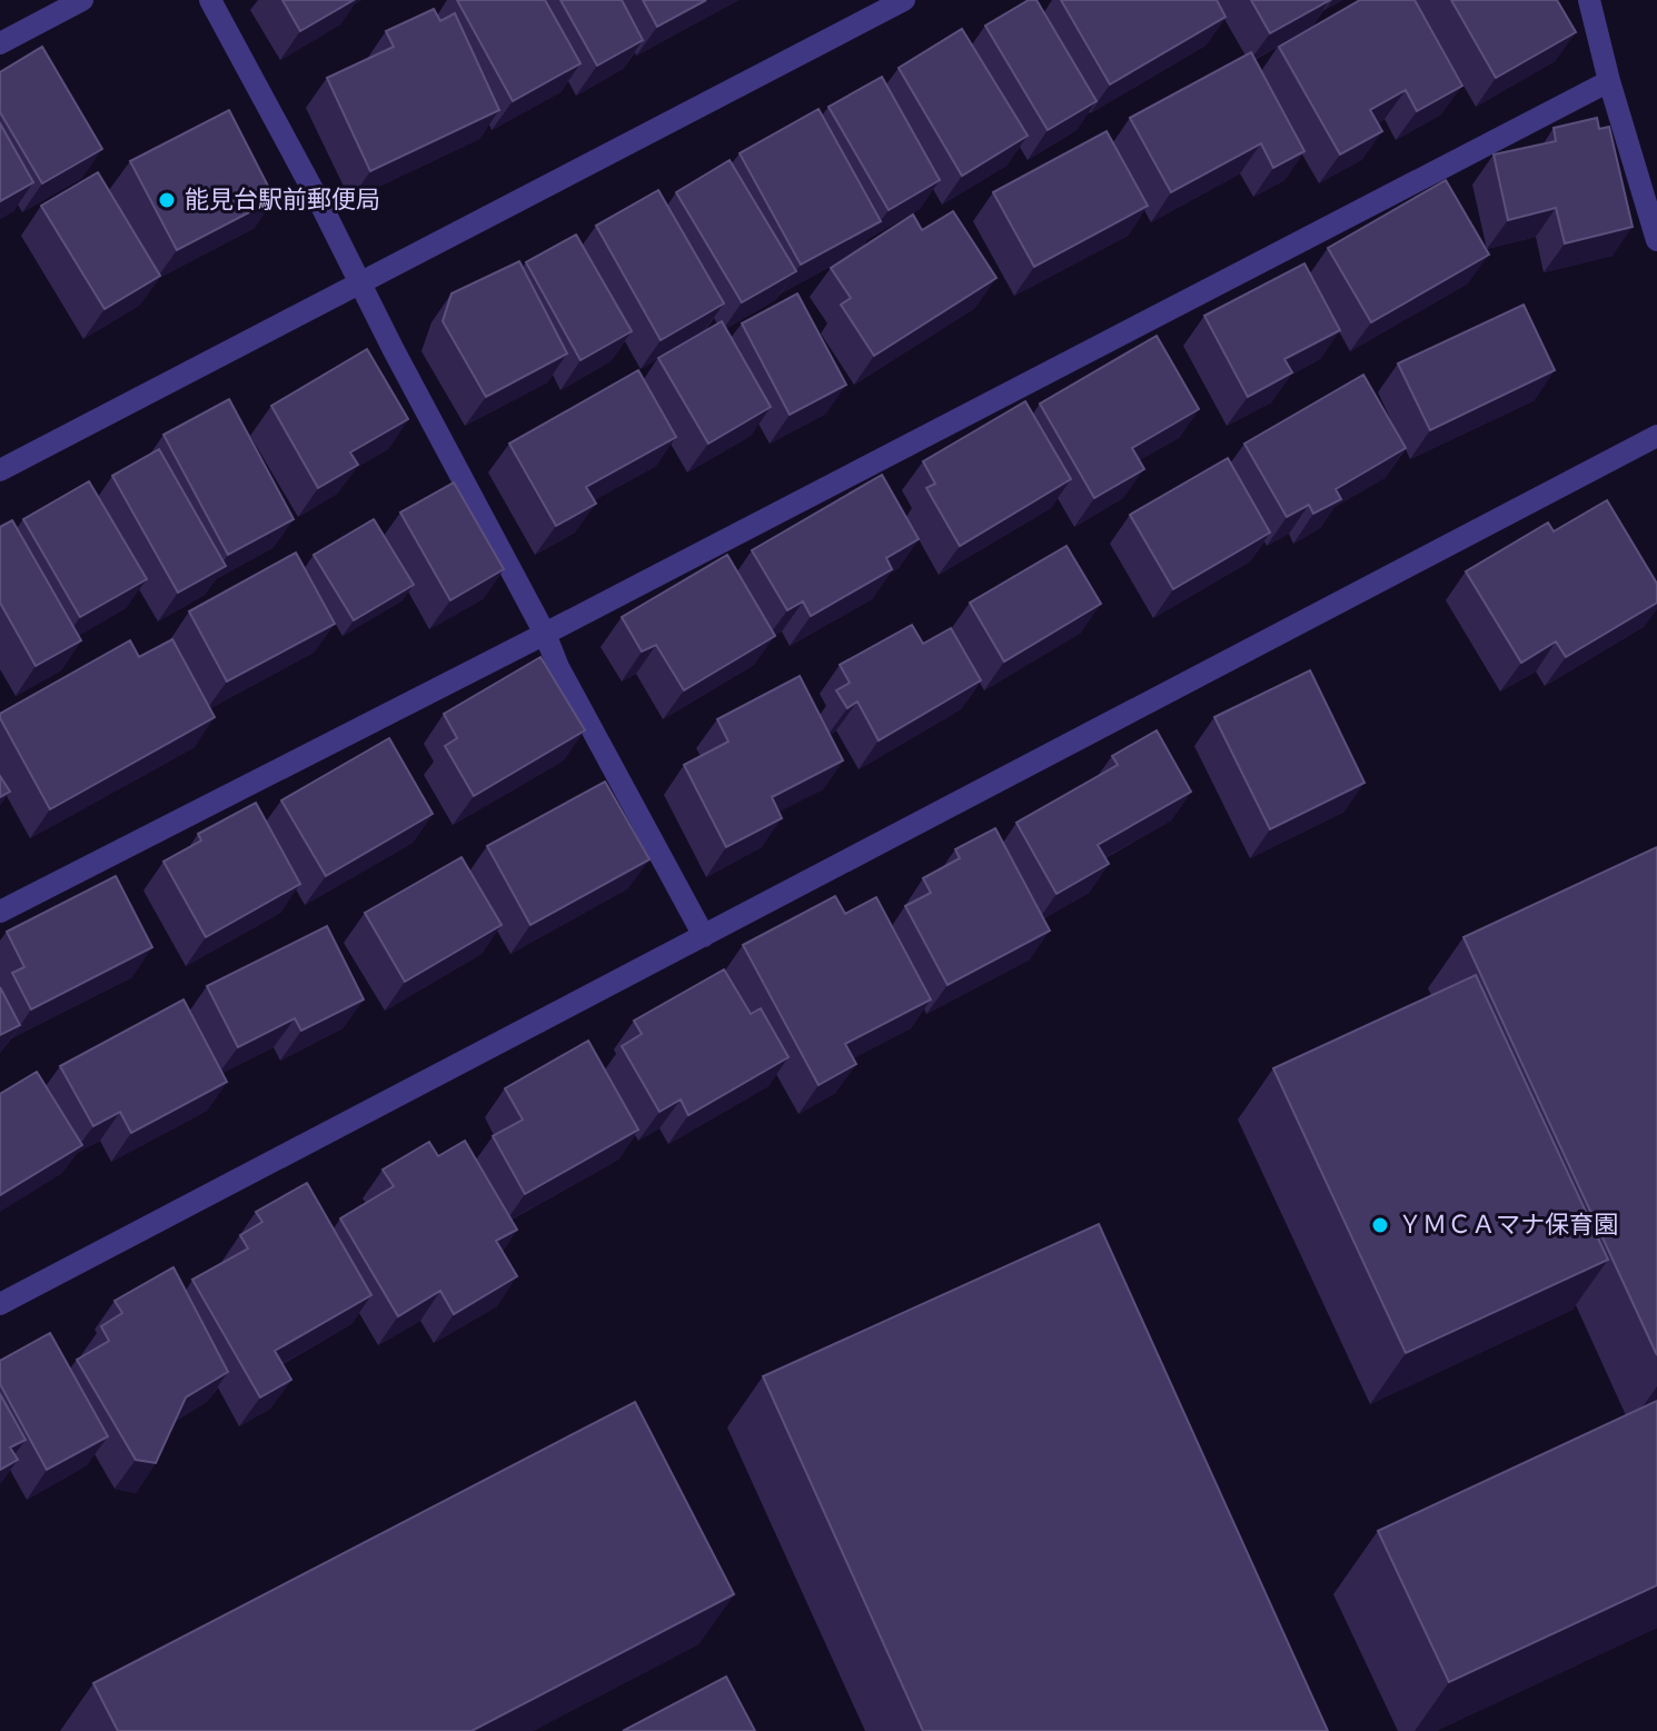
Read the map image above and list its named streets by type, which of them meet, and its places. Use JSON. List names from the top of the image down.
{
  "places": ["能見台駅前郵便局", "ＹＭＣＡマナ保育園"]
}
